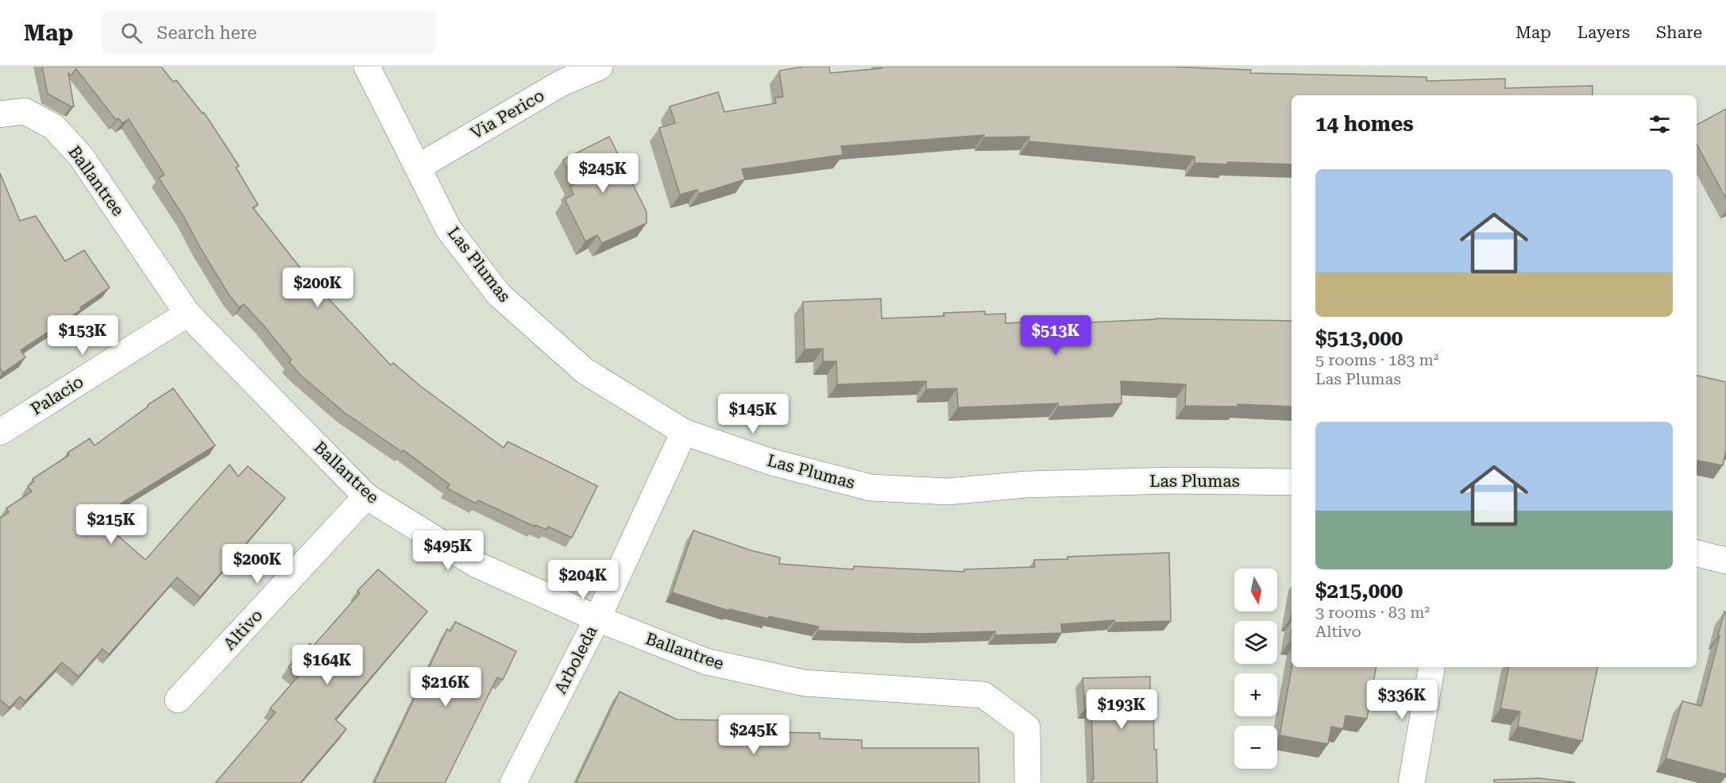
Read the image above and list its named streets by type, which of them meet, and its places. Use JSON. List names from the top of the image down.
{
  "streets": {
    "street": [
      "Via Perico",
      "Ballantree",
      "Las Plumas",
      "Palacio",
      "Altivo",
      "Arboleda"
    ]
  },
  "crossings": [
    ["Via Perico", "Las Plumas"],
    ["Ballantree", "Palacio"],
    ["Ballantree", "Altivo"],
    ["Ballantree", "Arboleda"],
    ["Las Plumas", "Arboleda"]
  ],
  "north": "bottom",
  "page": {
    "header": "Map",
    "search": "Search here",
    "nav": ["Map", "Layers", "Share"],
    "heading": "14 homes",
    "list": [
      {
        "name": "$513,000",
        "note": "5 rooms · 183 m² · Las Plumas"
      },
      {
        "name": "$215,000",
        "note": "3 rooms · 83 m² · Altivo"
      }
    ],
    "price": [
      "$245K",
      "$200K",
      "$153K",
      "$513K",
      "$145K",
      "$215K",
      "$495K",
      "$200K",
      "$204K",
      "$164K",
      "$216K",
      "$336K",
      "$193K",
      "$245K"
    ],
    "map_buttons": ["+", "−"]
  }
}
